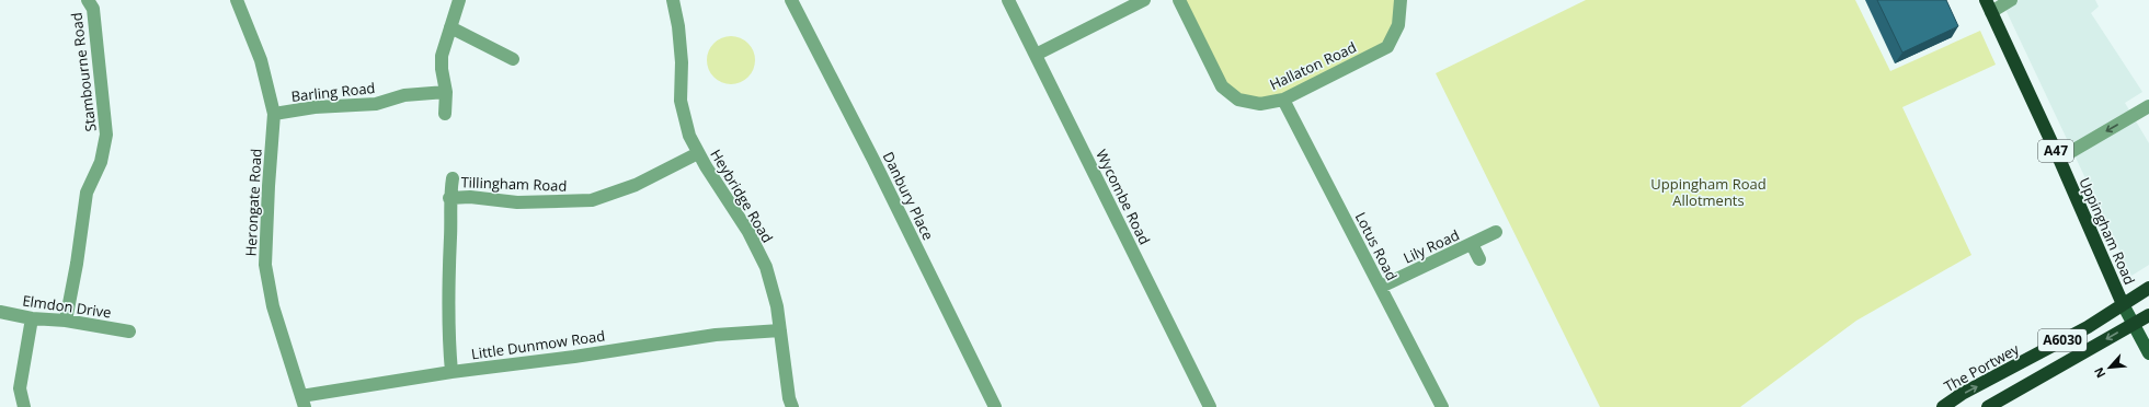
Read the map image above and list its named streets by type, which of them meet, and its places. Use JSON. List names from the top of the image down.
{
  "streets": {
    "highway": [
      "A47",
      "Uppingham Road",
      "A6030",
      "The Portwey"
    ],
    "street": [
      "Hallaton Road",
      "Stambourne Road",
      "Barling Road",
      "Tillingham Road",
      "Heybridge Road",
      "Danbury Place",
      "Wycombe Road",
      "Herongate Road",
      "Lotus Road",
      "Lily Road",
      "Elmdon Drive",
      "Little Dunmow Road"
    ]
  },
  "crossings": [
    ["Hallaton Road", "Lotus Road"],
    ["Stambourne Road", "Elmdon Drive"],
    ["Barling Road", "Herongate Road"],
    ["Tillingham Road", "Heybridge Road"],
    ["Tillingham Road", "Little Dunmow Road"],
    ["Heybridge Road", "Little Dunmow Road"],
    ["Herongate Road", "Little Dunmow Road"],
    ["Uppingham Road", "The Portwey"],
    ["Lotus Road", "Lily Road"]
  ],
  "parks": ["Uppingham Road Allotments"],
  "north": "bottom left"
}
